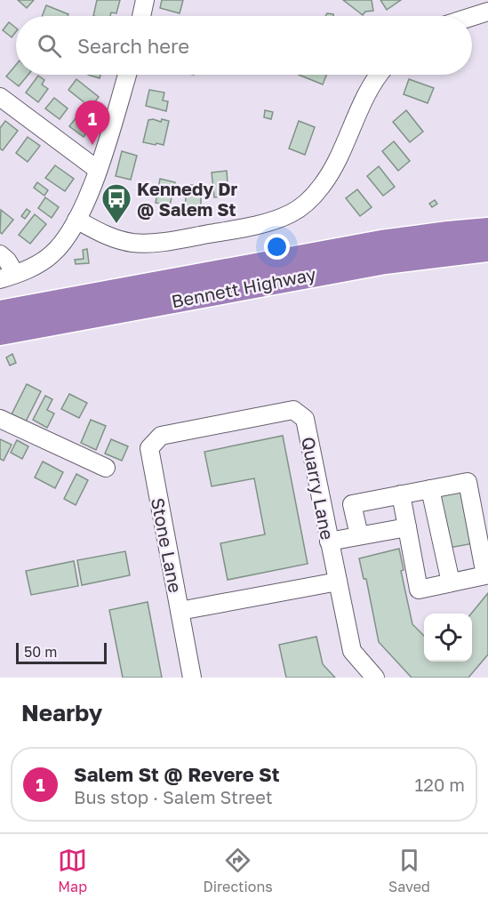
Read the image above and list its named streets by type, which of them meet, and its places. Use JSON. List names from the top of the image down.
{
  "streets": {
    "highway": ["Bennett Highway"],
    "street": ["Quarry Lane", "Stone Lane"]
  },
  "crossings": [
    ["Quarry Lane", "Stone Lane"]
  ],
  "places": {
    "bus stop": ["Kennedy Dr @ Salem St"]
  },
  "scale_bar": "50 m",
  "page": {
    "search": "Search here",
    "pins": "1",
    "scale": "50 m",
    "heading": "Nearby",
    "list": [
      {
        "mark": "1",
        "name": "Salem St @ Revere St",
        "note": "Bus stop · Salem Street",
        "value": "120 m"
      }
    ],
    "nav": ["Map", "Directions", "Saved"]
  }
}
